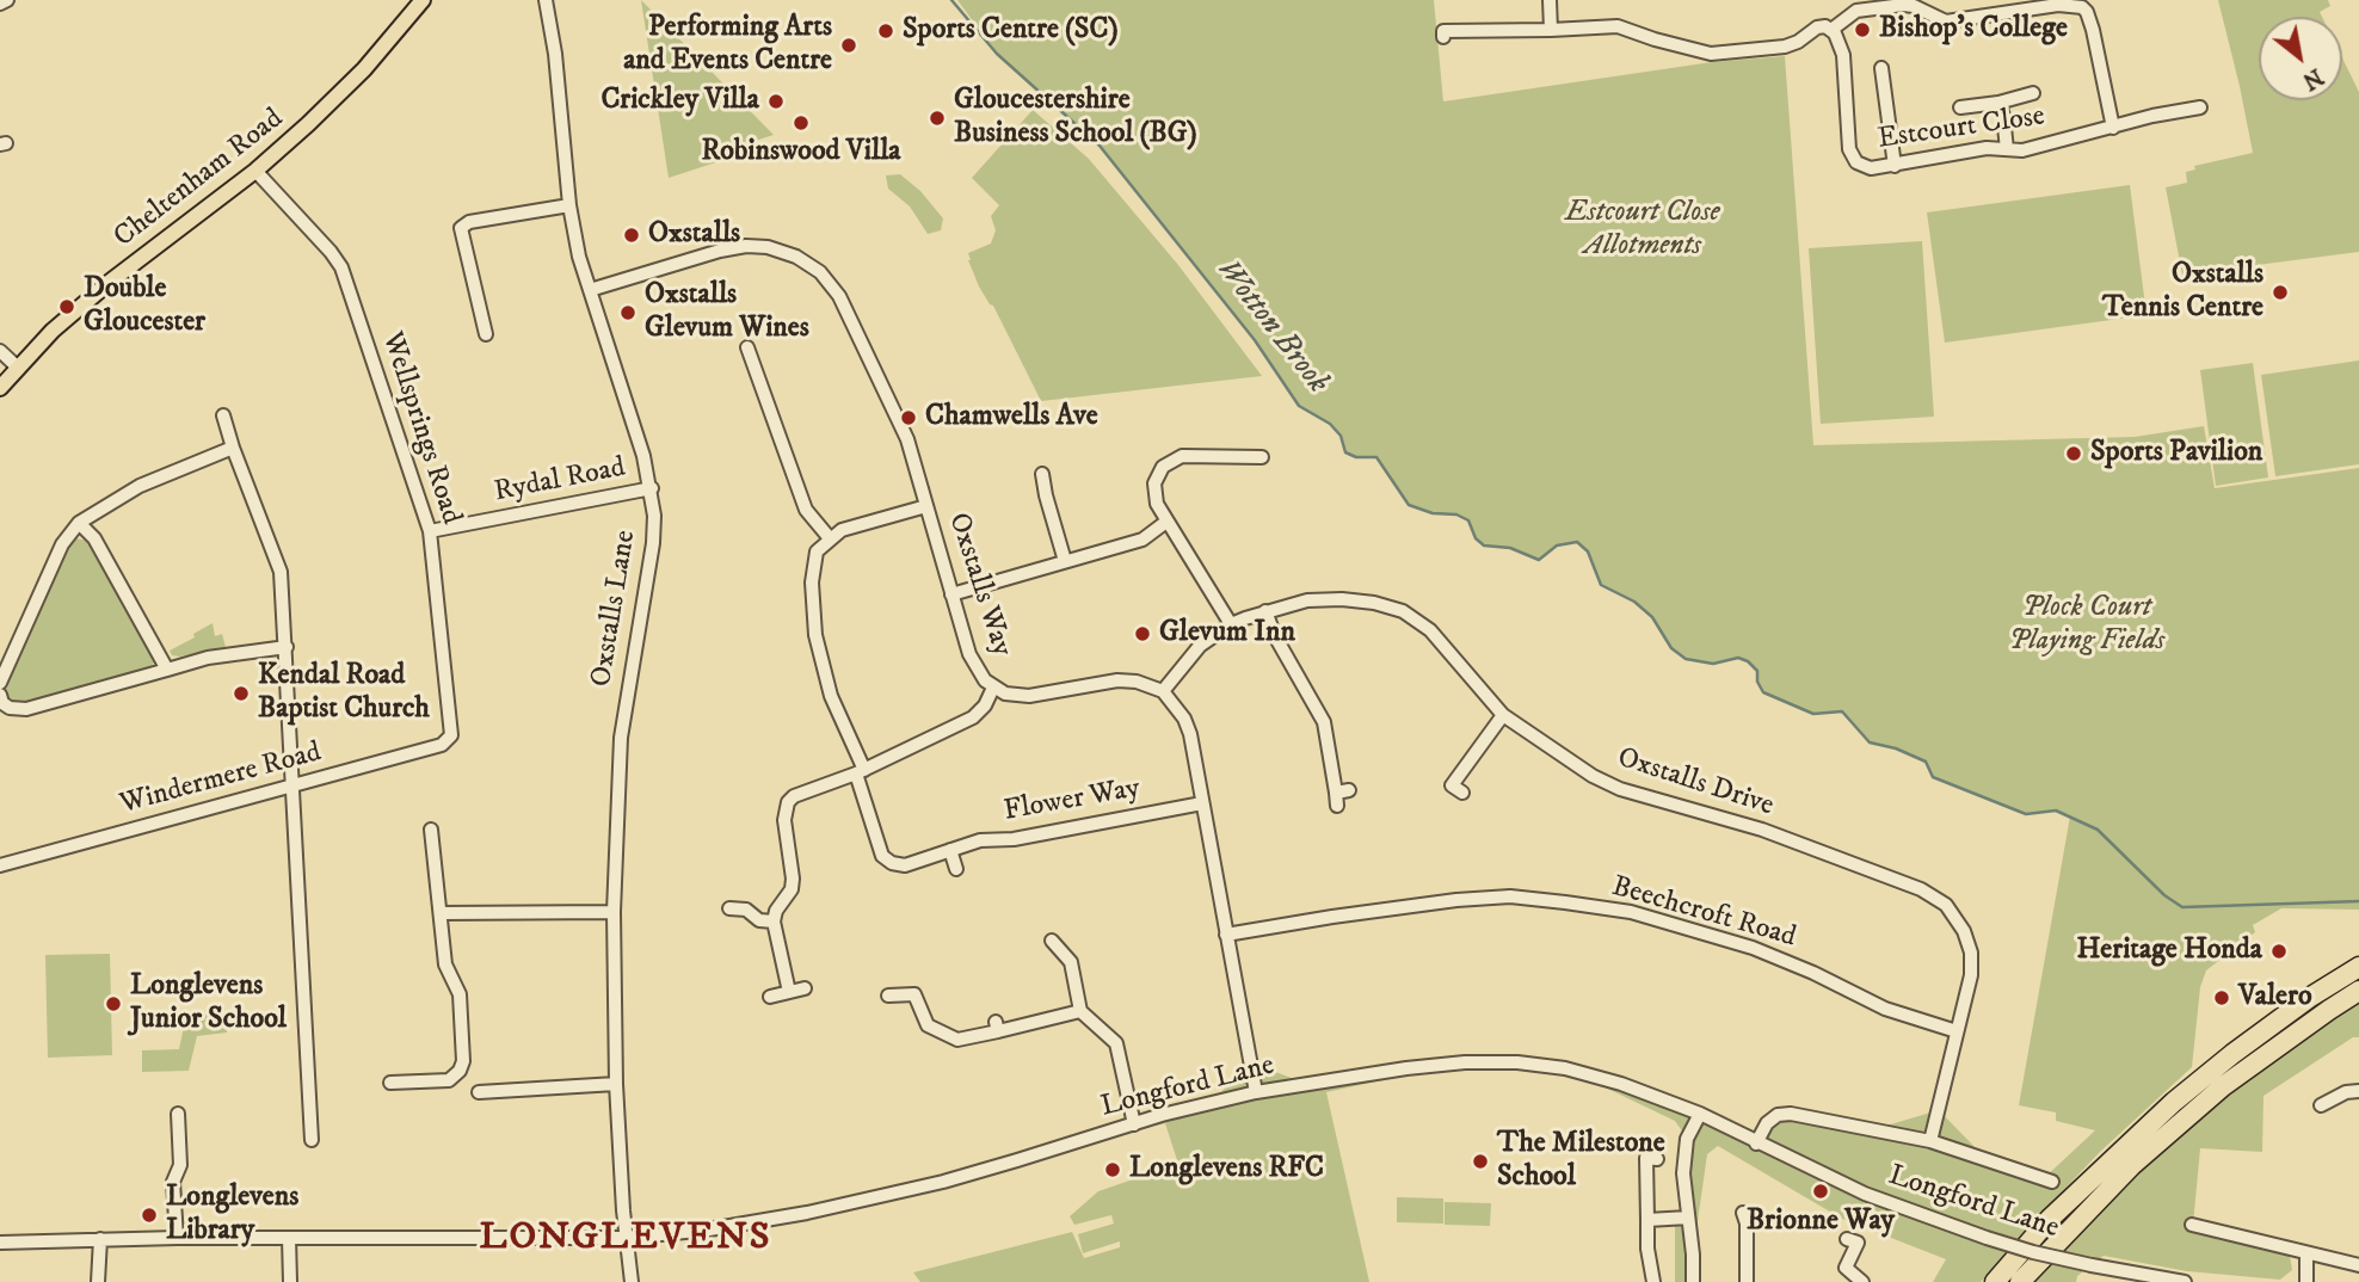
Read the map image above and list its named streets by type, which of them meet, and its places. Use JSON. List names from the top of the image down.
{
  "streets": {
    "main road": ["Cheltenham Road"],
    "street": [
      "Estcourt Close",
      "Wellsprings Road",
      "Rydal Road",
      "Oxstalls Way",
      "Oxstalls Lane",
      "Windermere Road",
      "Oxstalls Drive",
      "Flower Way",
      "Beechcroft Road",
      "Longford Lane"
    ]
  },
  "crossings": [
    ["Cheltenham Road", "Wellsprings Road"],
    ["Wellsprings Road", "Rydal Road"],
    ["Wellsprings Road", "Windermere Road"],
    ["Rydal Road", "Oxstalls Lane"],
    ["Oxstalls Way", "Oxstalls Lane"],
    ["Oxstalls Way", "Oxstalls Drive"],
    ["Oxstalls Lane", "Longford Lane"],
    ["Oxstalls Drive", "Beechcroft Road"],
    ["Oxstalls Drive", "Longford Lane"]
  ],
  "districts": ["LONGLEVENS"],
  "water": ["Wotton Brook"],
  "parks": ["Estcourt Close Allotments", "Plock Court Playing Fields"],
  "places": [
    "Bishop's College",
    "Sports Centre (SC)",
    "Performing Arts and Events Centre",
    "Crickley Villa",
    "Gloucestershire Business School (BG)",
    "Robinswood Villa",
    "Oxstalls",
    "Oxstalls Tennis Centre",
    "Double Gloucester",
    "Oxstalls Glevum Wines",
    "Chamwells Ave",
    "Sports Pavilion",
    "Glevum Inn",
    "Kendal Road Baptist Church",
    "Heritage Honda",
    "Valero",
    "Longlevens Junior School",
    "The Milestone School",
    "Longlevens RFC",
    "Brionne Way",
    "Longlevens Library"
  ],
  "north": "bottom right"
}
